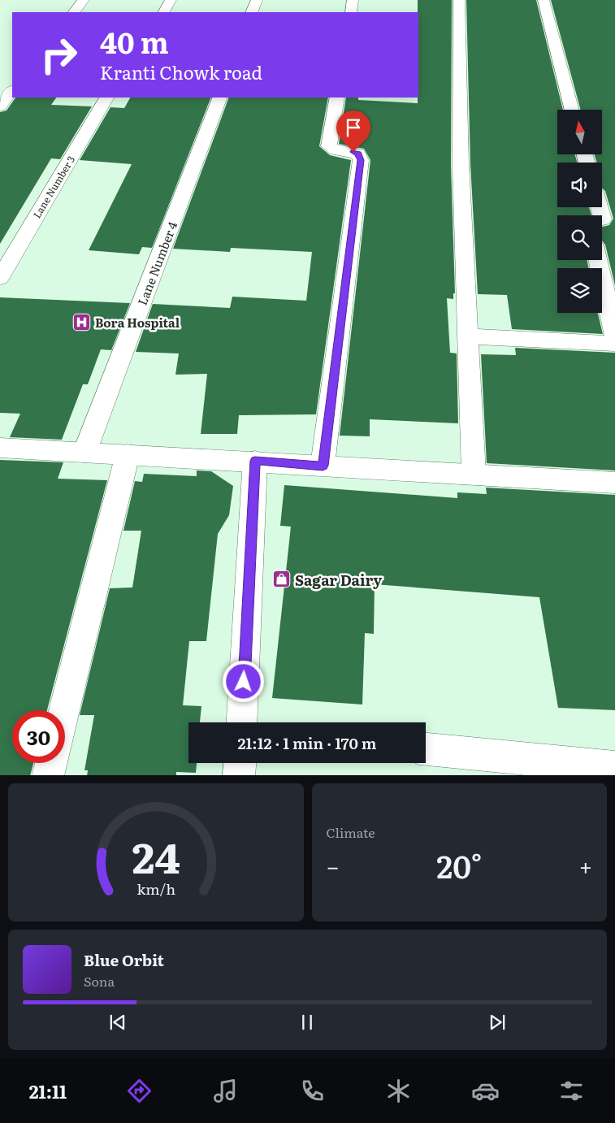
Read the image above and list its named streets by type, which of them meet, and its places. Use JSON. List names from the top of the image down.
{
  "streets": {
    "street": ["Lane Number 3", "Lane Number 4"]
  },
  "places": {
    "hospital": ["Bora Hospital"],
    "shop": ["Sagar Dairy"]
  },
  "north": "top",
  "page": {
    "turn": ["40 m", "Kranti Chowk road"],
    "limit": "30",
    "trip": "21:12 · 1 min · 170 m",
    "tile": "Climate",
    "heat": ["−", "20°", "+"],
    "song": ["Blue Orbit", "Sona"],
    "tabs": "21:11",
    "gauge": ["24", "km/h"]
  }
}
